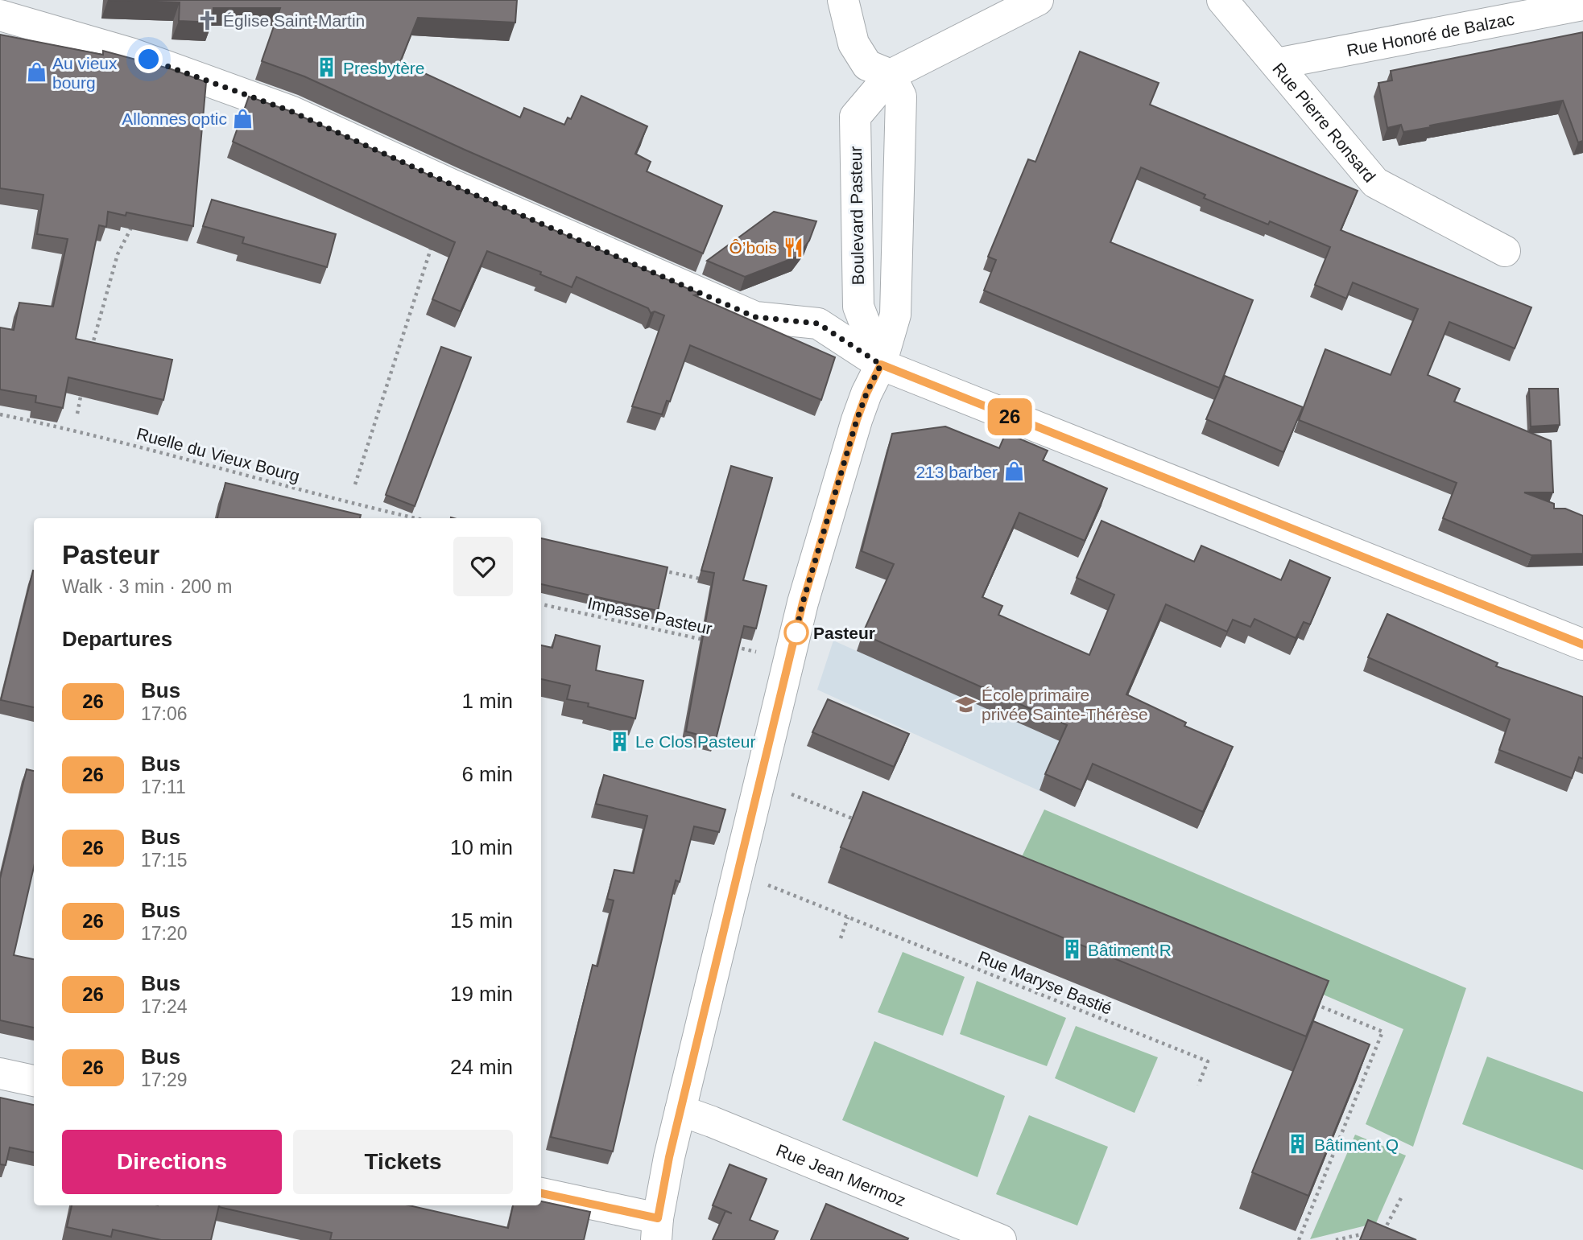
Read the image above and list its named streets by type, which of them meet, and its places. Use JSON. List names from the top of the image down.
{
  "streets": {
    "street": [
      "Rue Honoré de Balzac",
      "Rue Pierre Ronsard",
      "Boulevard Pasteur",
      "Rue Jean Mermoz"
    ],
    "path": ["Ruelle du Vieux Bourg", "Impasse Pasteur", "Rue Maryse Bastié"]
  },
  "crossings": [
    ["Rue Honoré de Balzac", "Rue Pierre Ronsard"]
  ],
  "places": {
    "church": ["Église Saint-Martin"],
    "building": [
      "Presbytère",
      "Le Clos Pasteur",
      "Bâtiment R",
      "Bâtiment Q"
    ],
    "shop": ["Au vieux bourg", "Allonnes optic", "213 barber"],
    "restaurant": ["Ô’bois"],
    "other": ["Pasteur"],
    "school or university": ["École primaire privée Sainte-Thérèse"]
  },
  "lines": ["bus line 26"],
  "page": {
    "on_map": "26",
    "heading": [
      ["Pasteur", "Walk · 3 min · 200 m"],
      "Departures"
    ],
    "list": [
      {
        "mark": "26",
        "name": "Bus",
        "note": "17:06",
        "value": "1 min"
      },
      {
        "mark": "26",
        "name": "Bus",
        "note": "17:11",
        "value": "6 min"
      },
      {
        "mark": "26",
        "name": "Bus",
        "note": "17:15",
        "value": "10 min"
      },
      {
        "mark": "26",
        "name": "Bus",
        "note": "17:20",
        "value": "15 min"
      },
      {
        "mark": "26",
        "name": "Bus",
        "note": "17:24",
        "value": "19 min"
      },
      {
        "mark": "26",
        "name": "Bus",
        "note": "17:29",
        "value": "24 min"
      }
    ],
    "buttons": ["Directions", "Tickets"]
  }
}
